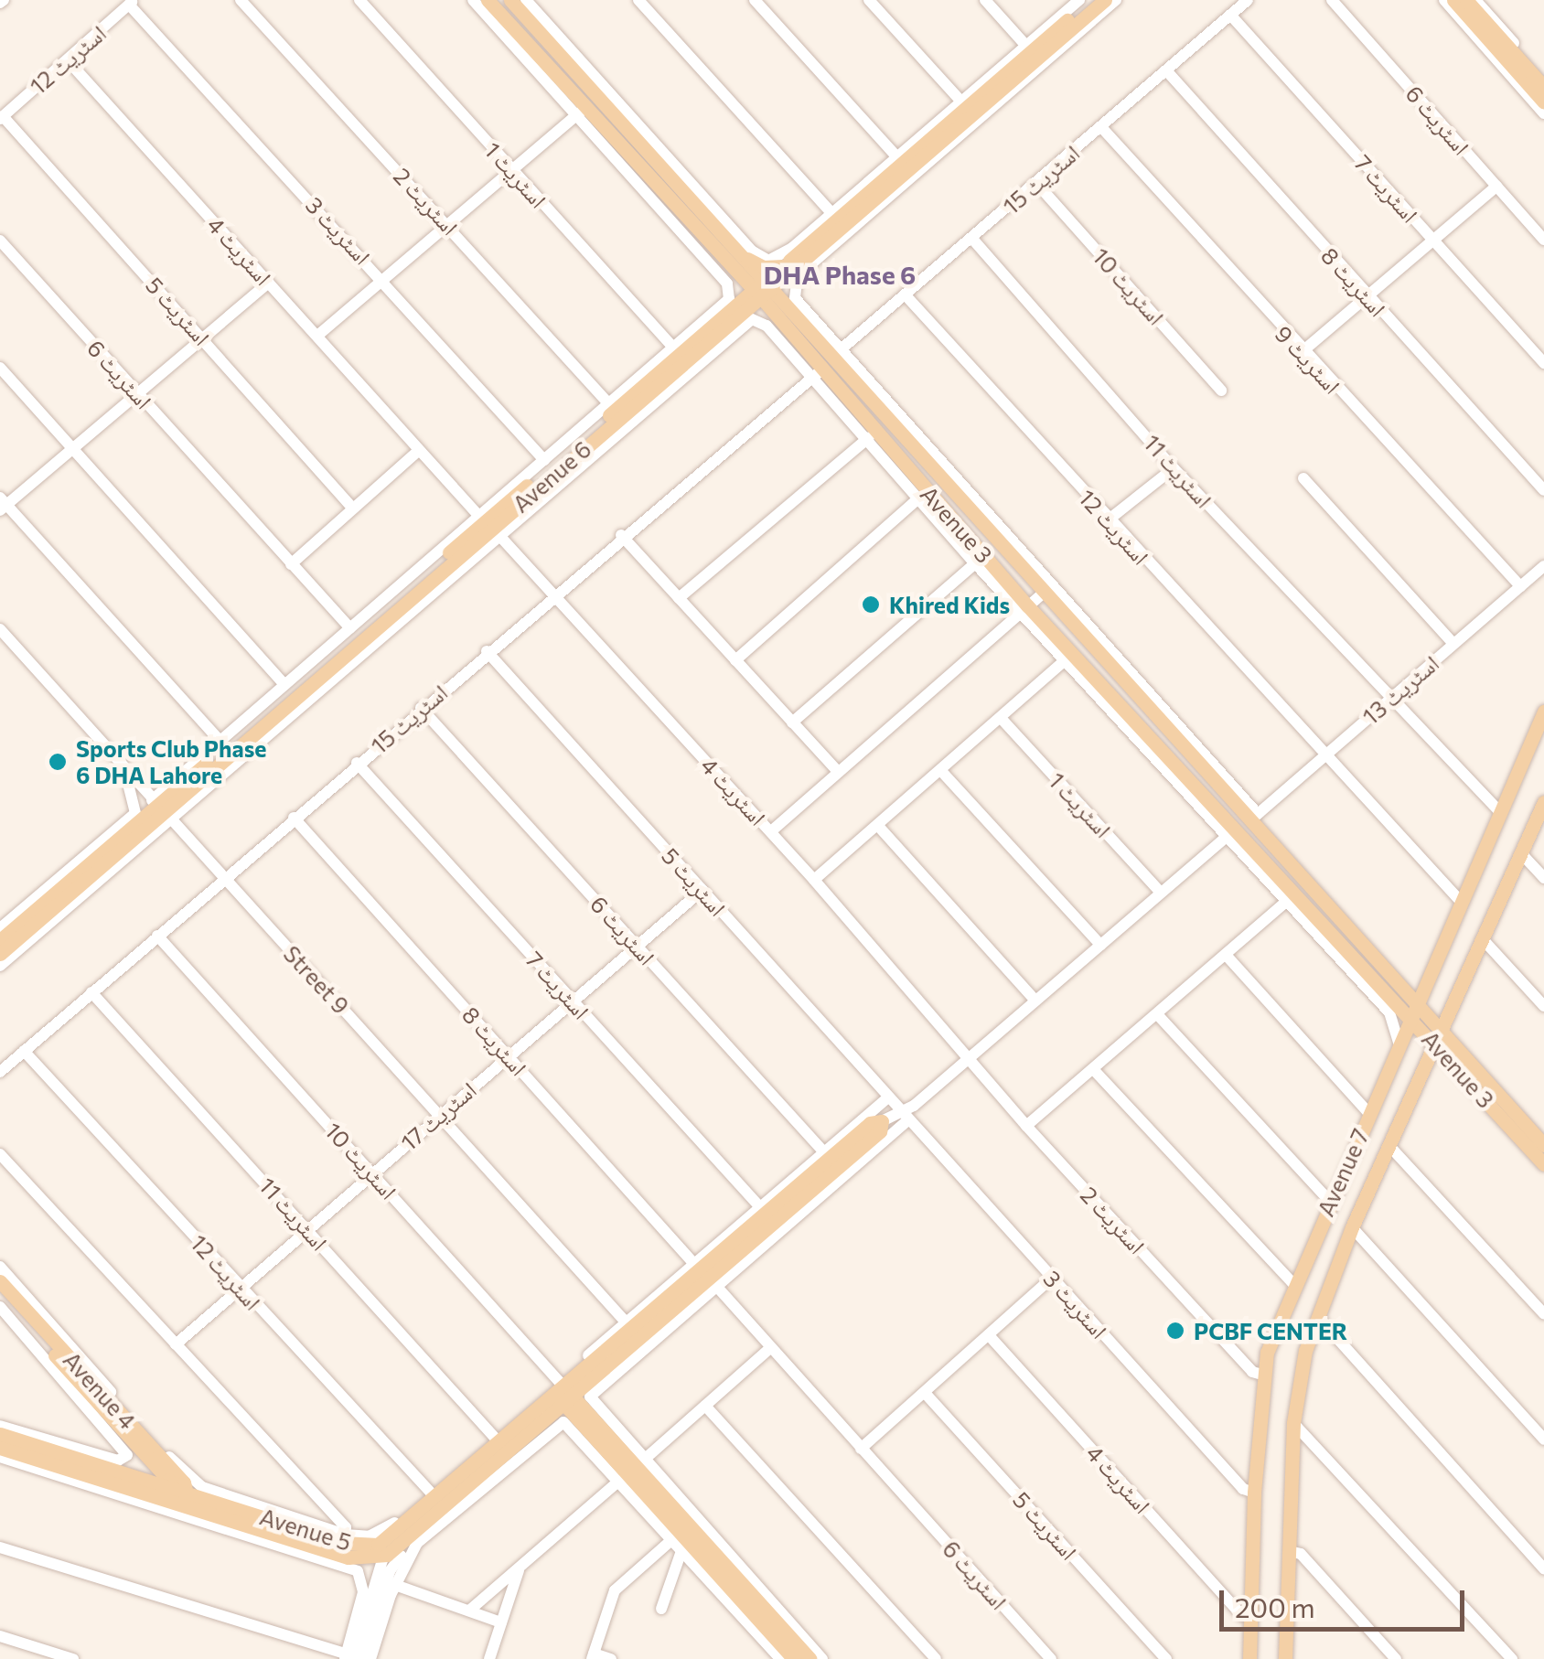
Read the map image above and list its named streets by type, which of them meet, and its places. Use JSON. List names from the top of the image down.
{
  "streets": {
    "main road": [
      "Avenue 6",
      "Avenue 3",
      "Avenue 7",
      "Avenue 4",
      "Avenue 5"
    ],
    "street": [
      "اسٹریٹ 12",
      "اسٹریٹ 6",
      "اسٹریٹ 1",
      "اسٹریٹ 15",
      "اسٹریٹ 7",
      "اسٹریٹ 2",
      "اسٹریٹ 3",
      "اسٹریٹ 4",
      "اسٹریٹ 8",
      "اسٹریٹ 10",
      "اسٹریٹ 5",
      "اسٹریٹ 9",
      "اسٹریٹ 11",
      "اسٹریٹ 13",
      "Street 9",
      "اسٹریٹ 17"
    ]
  },
  "crossings": [
    ["اسٹریٹ 12", "اسٹریٹ 15"],
    ["اسٹریٹ 12", "اسٹریٹ 3"],
    ["اسٹریٹ 12", "اسٹریٹ 4"],
    ["اسٹریٹ 12", "اسٹریٹ 5"],
    ["اسٹریٹ 12", "اسٹریٹ 13"],
    ["اسٹریٹ 12", "اسٹریٹ 17"],
    ["اسٹریٹ 12", "Avenue 7"],
    ["اسٹریٹ 6", "اسٹریٹ 15"],
    ["اسٹریٹ 6", "اسٹریٹ 17"],
    ["اسٹریٹ 15", "اسٹریٹ 7"],
    ["اسٹریٹ 15", "اسٹریٹ 4"],
    ["اسٹریٹ 15", "اسٹریٹ 8"],
    ["اسٹریٹ 15", "اسٹریٹ 10"],
    ["اسٹریٹ 15", "اسٹریٹ 5"],
    ["اسٹریٹ 15", "اسٹریٹ 9"],
    ["اسٹریٹ 15", "اسٹریٹ 11"],
    ["اسٹریٹ 15", "Avenue 3"],
    ["اسٹریٹ 15", "اسٹریٹ 13"],
    ["اسٹریٹ 15", "Street 9"],
    ["اسٹریٹ 7", "اسٹریٹ 17"],
    ["اسٹریٹ 2", "اسٹریٹ 4"],
    ["اسٹریٹ 2", "Avenue 7"],
    ["اسٹریٹ 3", "اسٹریٹ 5"],
    ["اسٹریٹ 3", "Avenue 7"],
    ["اسٹریٹ 4", "Avenue 6"],
    ["اسٹریٹ 4", "Avenue 7"],
    ["اسٹریٹ 8", "اسٹریٹ 17"],
    ["اسٹریٹ 10", "اسٹریٹ 17"],
    ["اسٹریٹ 10", "Avenue 5"],
    ["اسٹریٹ 5", "اسٹریٹ 17"],
    ["اسٹریٹ 9", "اسٹریٹ 13"],
    ["اسٹریٹ 11", "اسٹریٹ 13"],
    ["اسٹریٹ 11", "اسٹریٹ 17"],
    ["اسٹریٹ 11", "Avenue 7"],
    ["Avenue 6", "Avenue 3"],
    ["Avenue 6", "Street 9"],
    ["Avenue 3", "اسٹریٹ 13"],
    ["Avenue 3", "Avenue 7"],
    ["Street 9", "اسٹریٹ 17"],
    ["Avenue 4", "Avenue 5"]
  ],
  "districts": ["DHA Phase 6"],
  "places": ["Khired Kids", "Sports Club Phase 6 DHA Lahore", "PCBF CENTER"],
  "scale_bar": "200 m"
}
